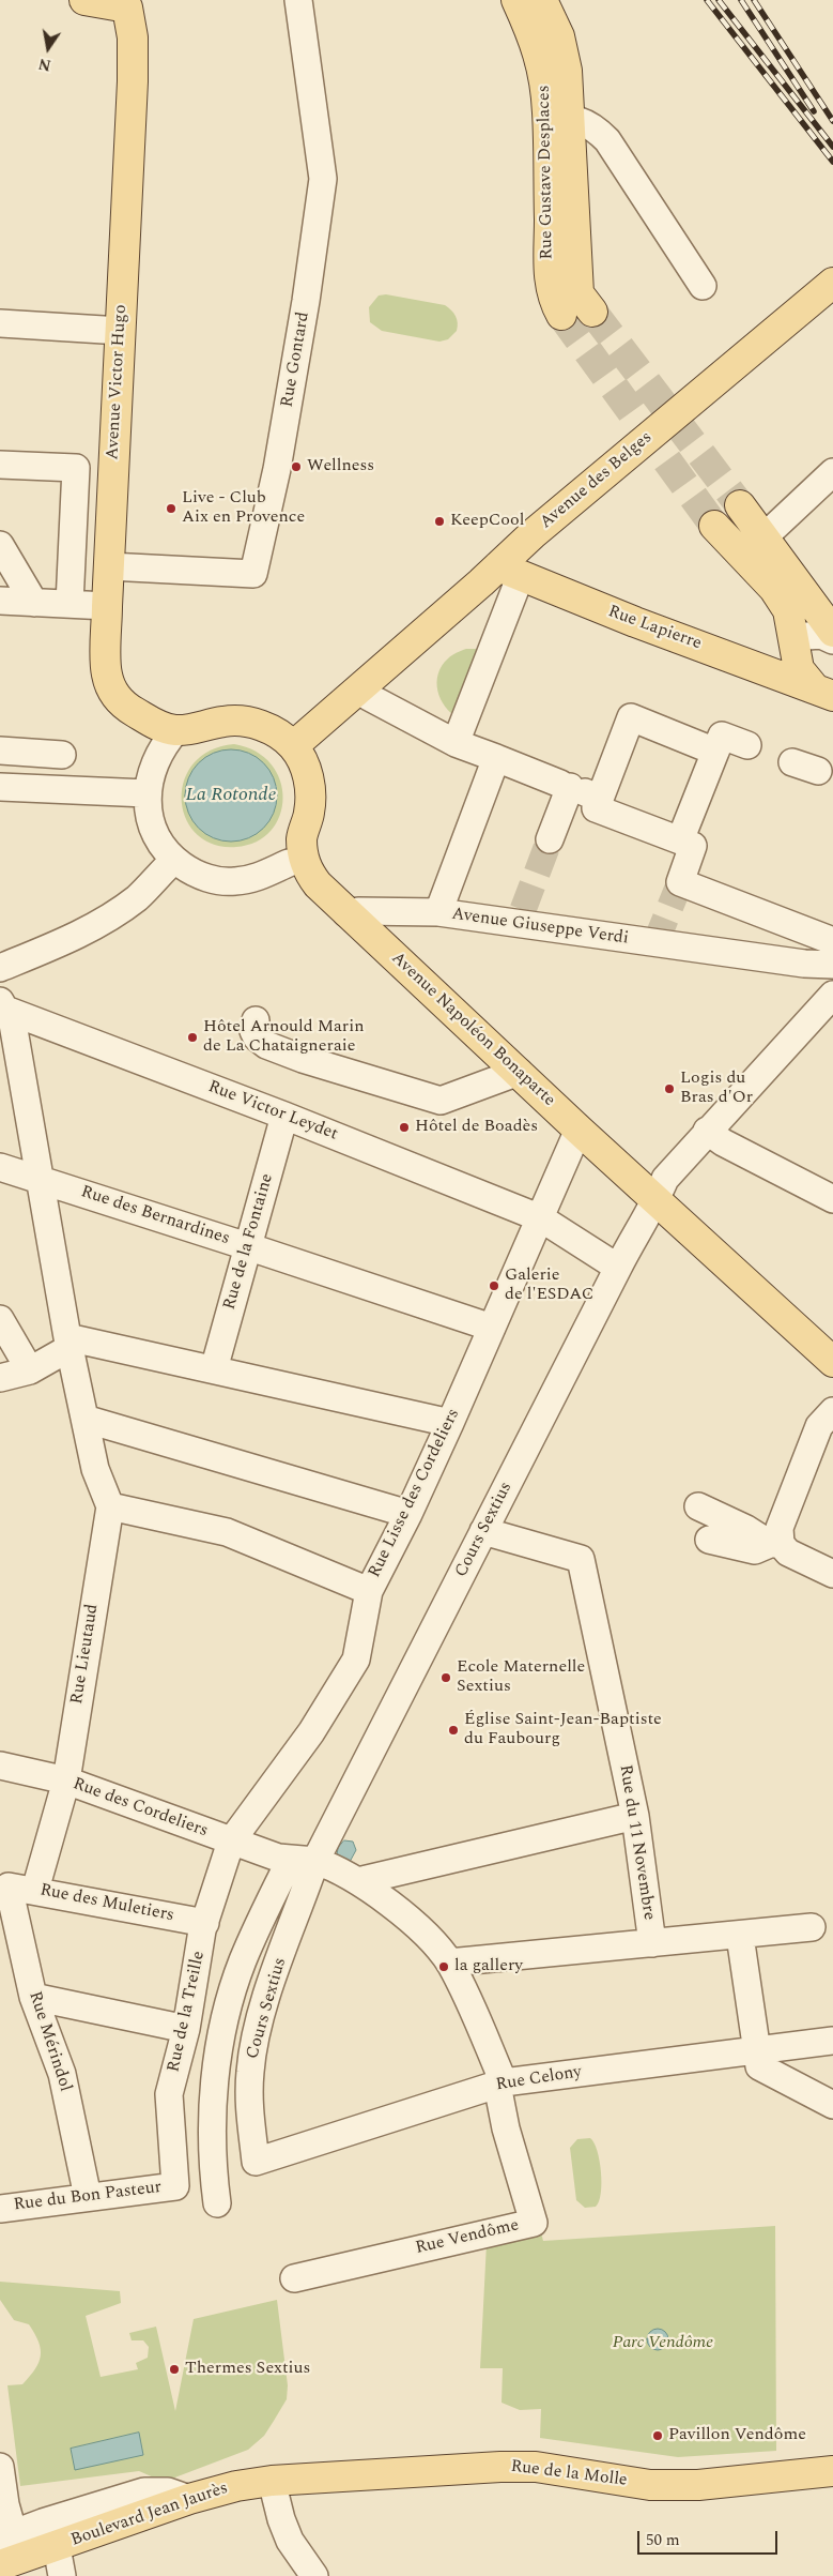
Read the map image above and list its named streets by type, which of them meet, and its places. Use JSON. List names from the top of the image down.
{
  "streets": {
    "main road": [
      "Rue Gustave Desplaces",
      "Avenue Victor Hugo",
      "Avenue des Belges",
      "Rue Lapierre",
      "Avenue Napoléon Bonaparte",
      "Rue de la Molle",
      "Boulevard Jean Jaurès"
    ],
    "street": [
      "Rue Gontard",
      "Avenue Giuseppe Verdi",
      "Rue Victor Leydet",
      "Rue des Bernardines",
      "Rue de la Fontaine",
      "Rue Lisse des Cordeliers",
      "Cours Sextius",
      "Rue Lieutaud",
      "Rue des Cordeliers",
      "Rue du 11 Novembre",
      "Rue des Muletiers",
      "Rue de la Treille",
      "Rue Mérindol",
      "Rue Celony",
      "Rue du Bon Pasteur",
      "Rue Vendôme"
    ]
  },
  "crossings": [
    ["Rue Gontard", "Avenue Victor Hugo"],
    ["Avenue Victor Hugo", "Avenue des Belges"],
    ["Avenue Victor Hugo", "Avenue Napoléon Bonaparte"],
    ["Avenue des Belges", "Rue Lapierre"],
    ["Avenue des Belges", "Avenue Napoléon Bonaparte"],
    ["Avenue Napoléon Bonaparte", "Rue Lisse des Cordeliers"],
    ["Avenue Napoléon Bonaparte", "Cours Sextius"],
    ["Rue Victor Leydet", "Rue de la Fontaine"],
    ["Rue Victor Leydet", "Rue Lisse des Cordeliers"],
    ["Rue Victor Leydet", "Cours Sextius"],
    ["Rue des Bernardines", "Rue de la Fontaine"],
    ["Rue des Bernardines", "Rue Lisse des Cordeliers"],
    ["Rue Lisse des Cordeliers", "Rue des Cordeliers"],
    ["Rue Lisse des Cordeliers", "Rue de la Treille"],
    ["Cours Sextius", "Rue des Cordeliers"],
    ["Cours Sextius", "Rue du 11 Novembre"],
    ["Cours Sextius", "Rue Celony"],
    ["Rue Lieutaud", "Rue des Cordeliers"],
    ["Rue Lieutaud", "Rue des Muletiers"],
    ["Rue des Cordeliers", "Rue de la Treille"],
    ["Rue des Cordeliers", "Rue Celony"],
    ["Rue des Cordeliers", "Rue Vendôme"],
    ["Rue des Muletiers", "Rue de la Treille"],
    ["Rue des Muletiers", "Rue Mérindol"],
    ["Rue de la Treille", "Rue du Bon Pasteur"],
    ["Rue Mérindol", "Rue du Bon Pasteur"],
    ["Rue Celony", "Rue Vendôme"],
    ["Rue de la Molle", "Boulevard Jean Jaurès"]
  ],
  "water": ["La Rotonde"],
  "parks": ["Parc Vendôme"],
  "places": [
    "Wellness",
    "Live - Club Aix en Provence",
    "KeepCool",
    "Hôtel Arnould Marin de La Chataigneraie",
    "Logis du Bras d'Or",
    "Hôtel de Boadès",
    "Galerie de l'ESDAC",
    "Ecole Maternelle Sextius",
    "Église Saint-Jean-Baptiste du Faubourg",
    "la gallery",
    "Thermes Sextius",
    "Pavillon Vendôme"
  ],
  "scale_bar": "50 m",
  "north": "bottom"
}
